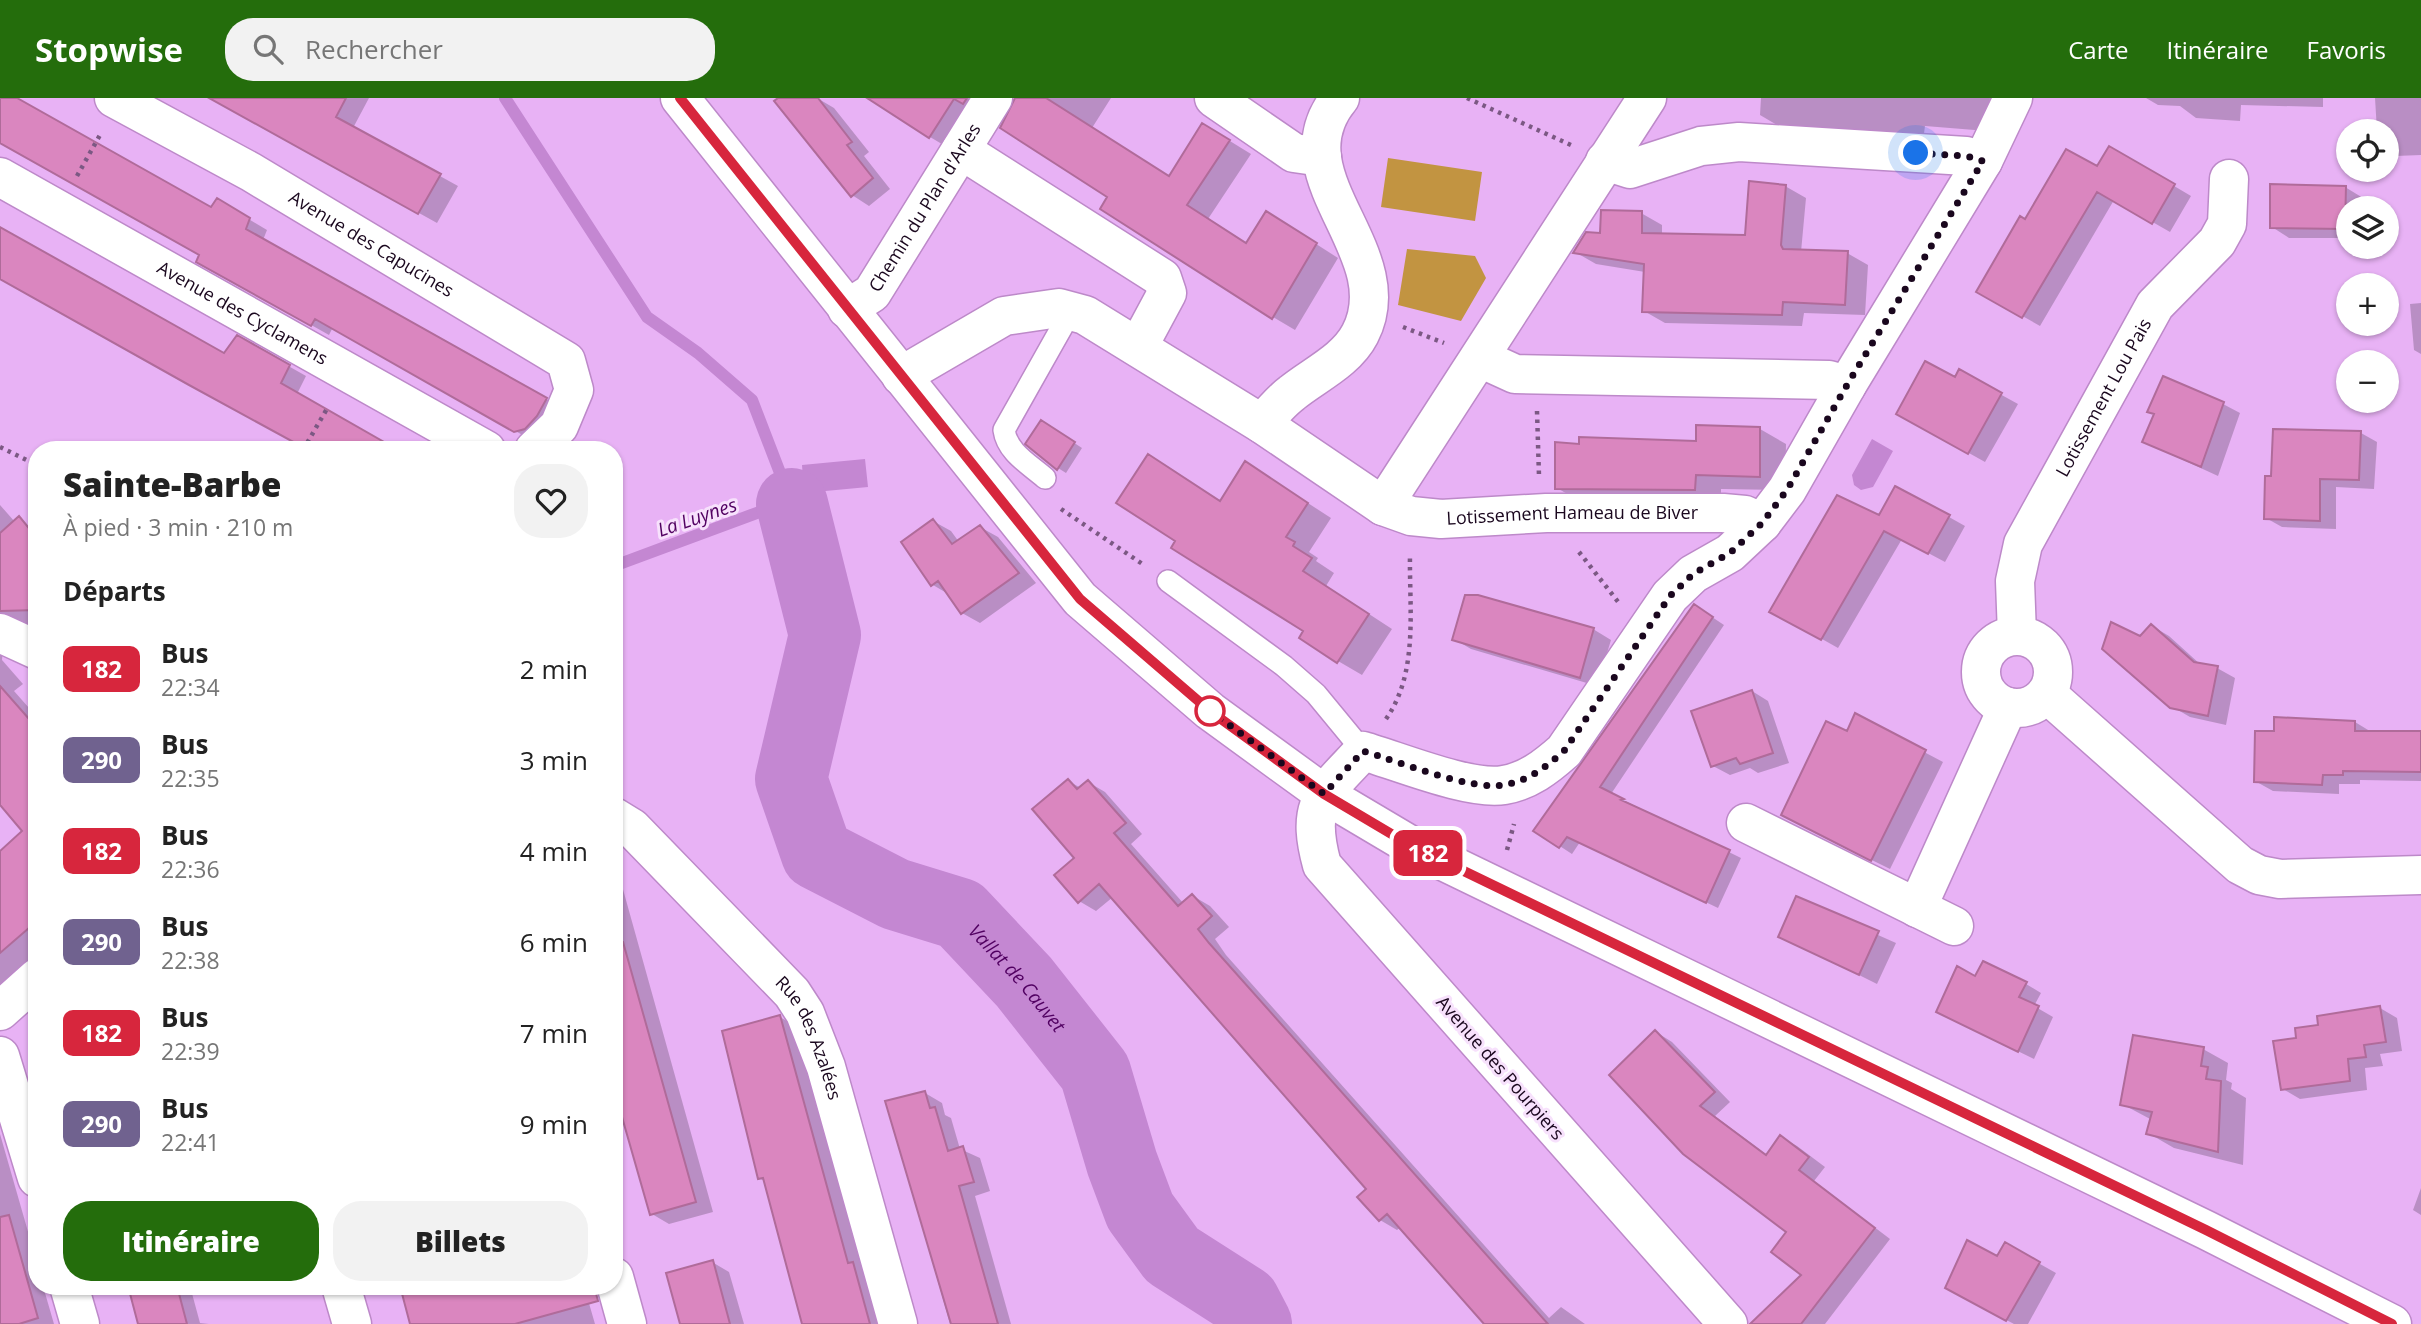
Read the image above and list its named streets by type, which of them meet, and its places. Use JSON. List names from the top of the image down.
{
  "streets": {
    "street": [
      "Chemin du Plan d'Arles",
      "Avenue des Capucines",
      "Avenue des Cyclamens",
      "Lotissement Lou Pais",
      "Lotissement Hameau de Biver",
      "Rue des Azalées",
      "Avenue des Pourpiers"
    ]
  },
  "water": ["La Luynes", "Vallat de Cauvet"],
  "lines": ["bus line 182"],
  "page": {
    "header": "Stopwise",
    "search": "Rechercher",
    "nav": ["Carte", "Itinéraire", "Favoris"],
    "on_map": "182",
    "map_buttons": ["+", "−"],
    "heading": [
      ["Sainte-Barbe", "À pied · 3 min · 210 m"],
      "Départs"
    ],
    "list": [
      {
        "mark": "182",
        "name": "Bus",
        "note": "22:34",
        "value": "2 min"
      },
      {
        "mark": "290",
        "name": "Bus",
        "note": "22:35",
        "value": "3 min"
      },
      {
        "mark": "182",
        "name": "Bus",
        "note": "22:36",
        "value": "4 min"
      },
      {
        "mark": "290",
        "name": "Bus",
        "note": "22:38",
        "value": "6 min"
      },
      {
        "mark": "182",
        "name": "Bus",
        "note": "22:39",
        "value": "7 min"
      },
      {
        "mark": "290",
        "name": "Bus",
        "note": "22:41",
        "value": "9 min"
      }
    ],
    "buttons": ["Itinéraire", "Billets"]
  }
}
